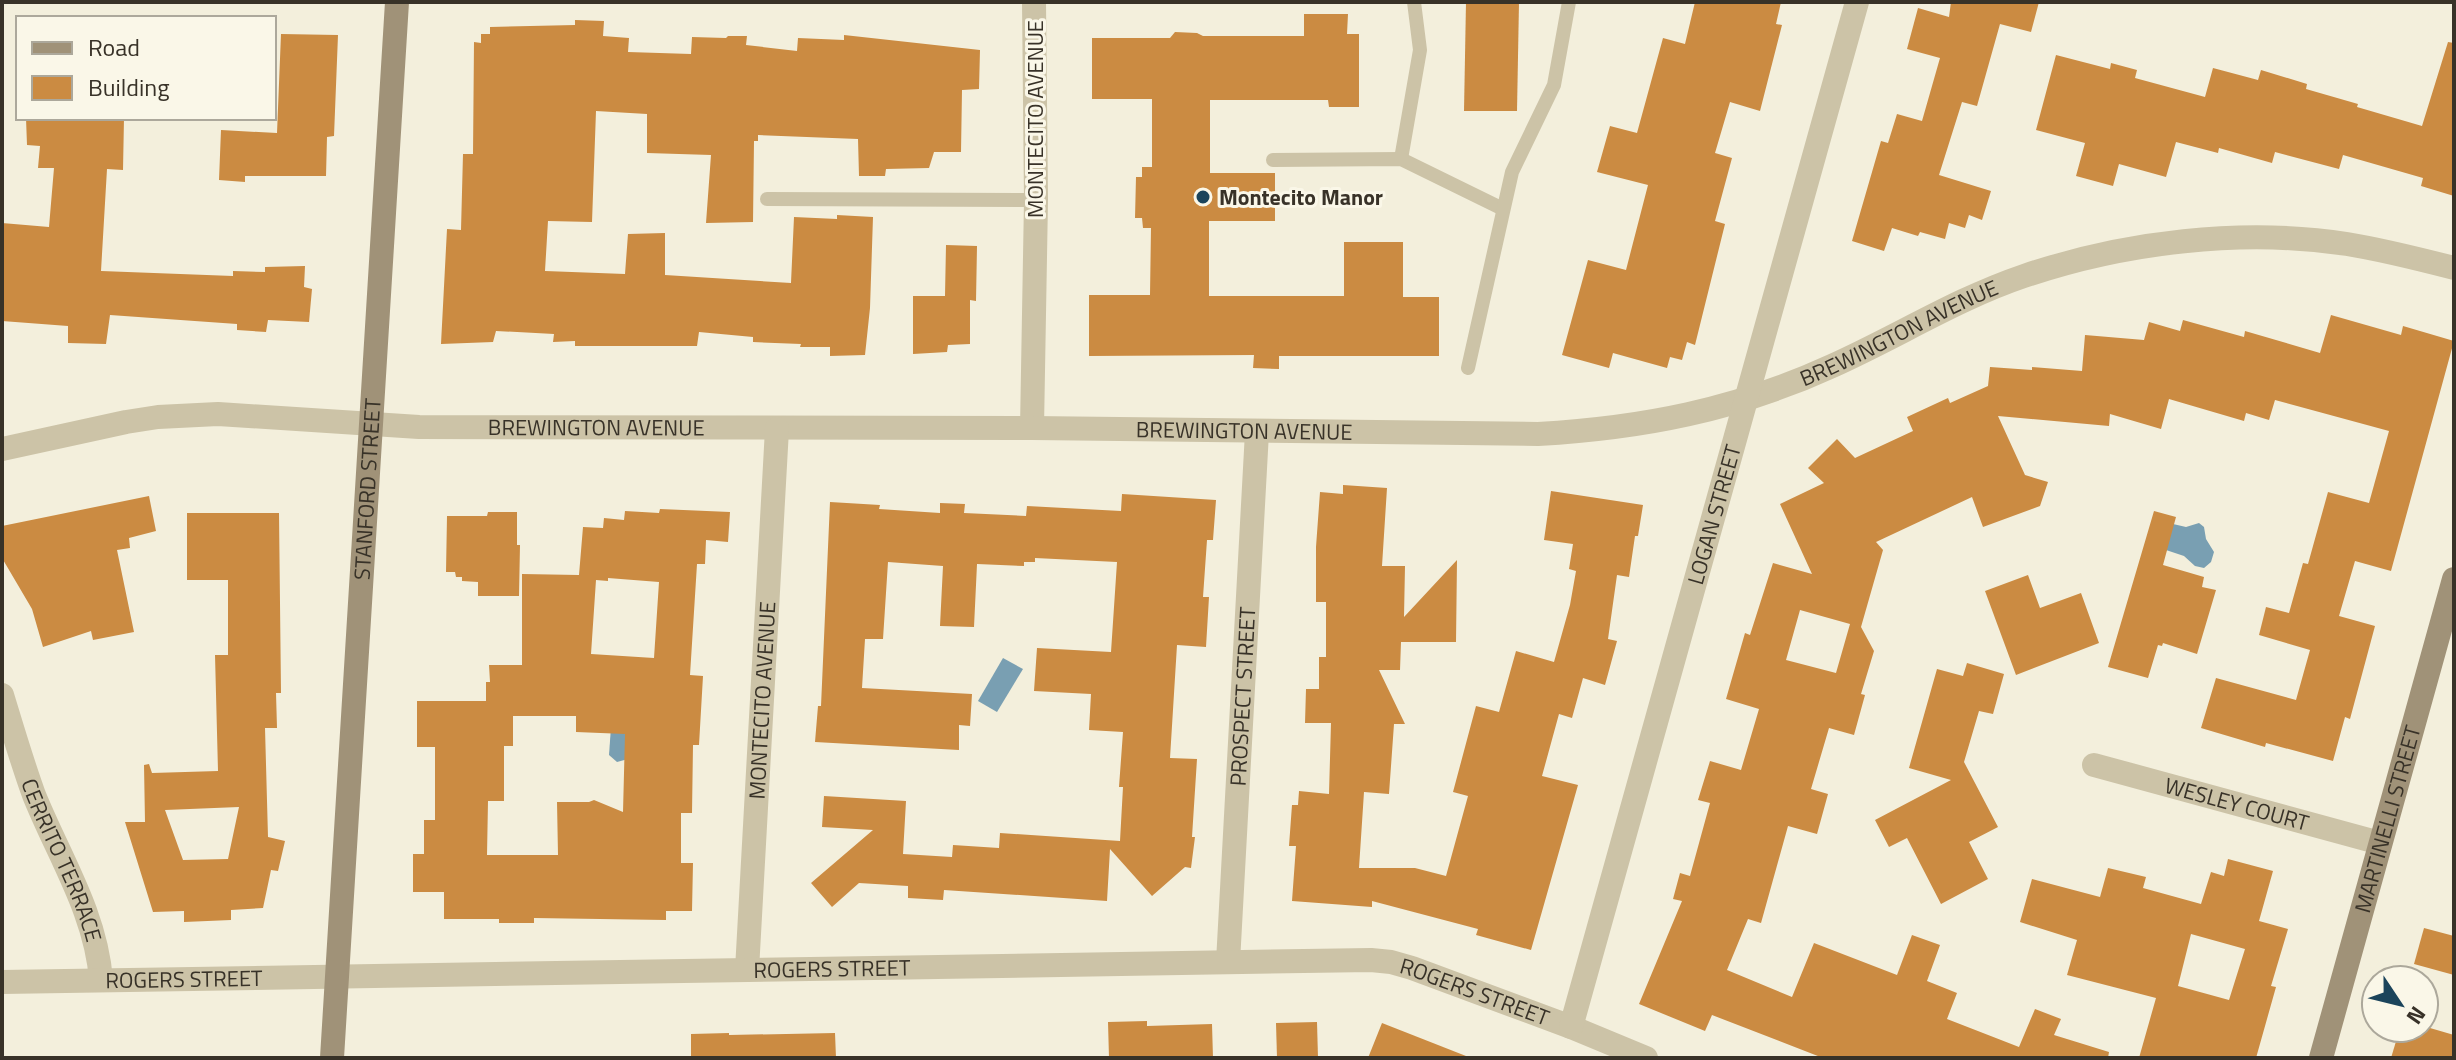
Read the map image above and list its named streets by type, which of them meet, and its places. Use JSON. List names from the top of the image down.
{
  "streets": {
    "street": [
      "MONTECITO AVENUE",
      "BREWINGTON AVENUE",
      "STANFORD STREET",
      "LOGAN STREET",
      "PROSPECT STREET",
      "WESLEY COURT",
      "MARTINELLI STREET",
      "CERRITO TERRACE",
      "ROGERS STREET"
    ]
  },
  "crossings": [
    ["MONTECITO AVENUE", "BREWINGTON AVENUE"],
    ["MONTECITO AVENUE", "ROGERS STREET"],
    ["BREWINGTON AVENUE", "STANFORD STREET"],
    ["BREWINGTON AVENUE", "LOGAN STREET"],
    ["BREWINGTON AVENUE", "PROSPECT STREET"],
    ["STANFORD STREET", "ROGERS STREET"],
    ["LOGAN STREET", "ROGERS STREET"],
    ["PROSPECT STREET", "ROGERS STREET"],
    ["WESLEY COURT", "MARTINELLI STREET"],
    ["CERRITO TERRACE", "ROGERS STREET"]
  ],
  "places": ["Montecito Manor"],
  "legend": ["Road", "Building"],
  "north": "bottom right"
}
